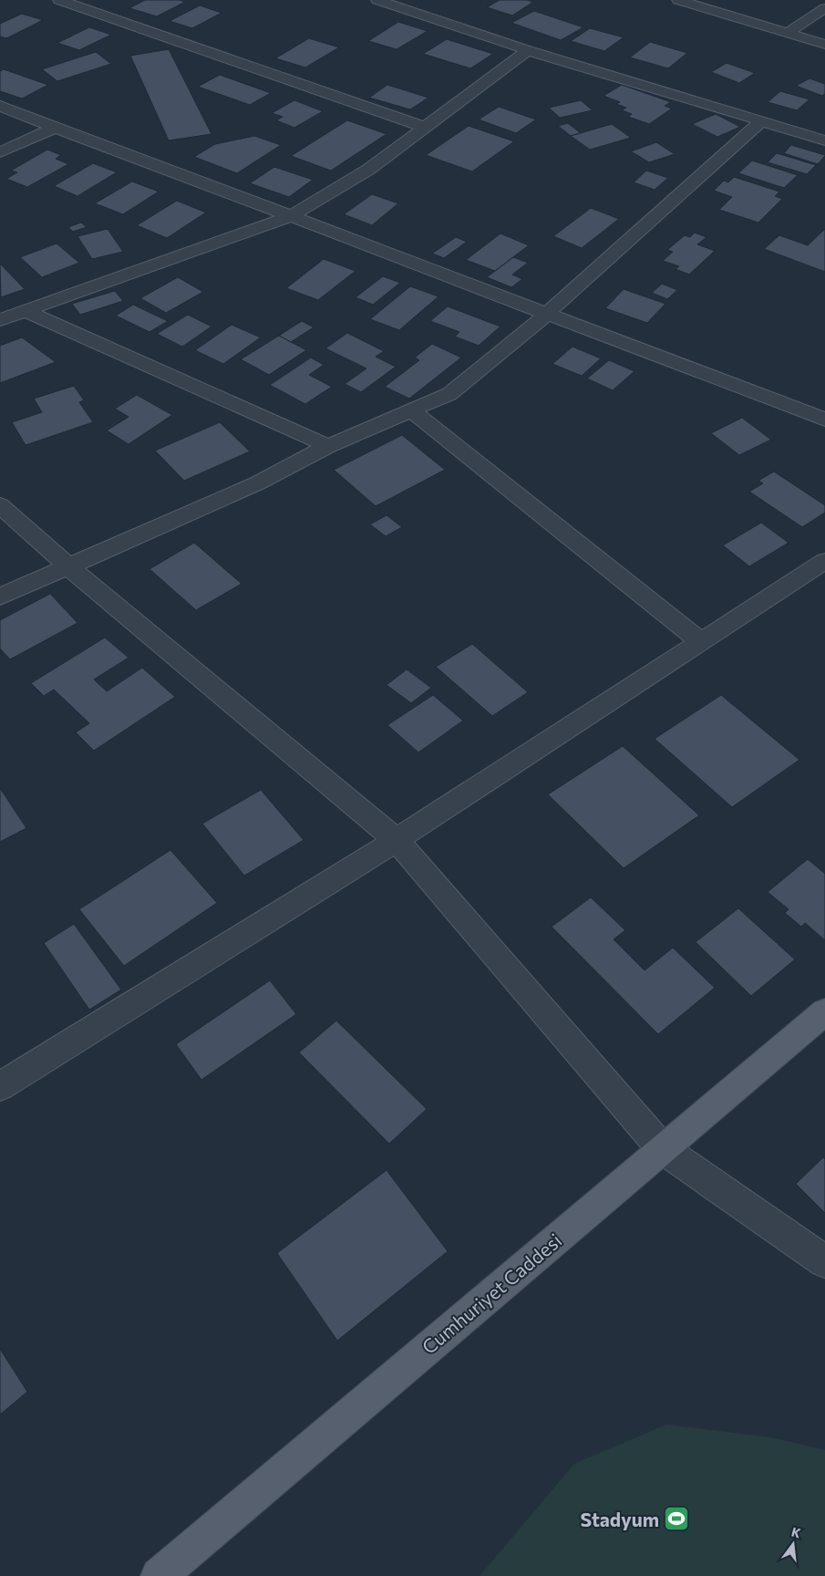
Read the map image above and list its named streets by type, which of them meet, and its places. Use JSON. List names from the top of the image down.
{
  "streets": {
    "main road": ["Cumhuriyet Caddesi"]
  },
  "places": {
    "sports": ["Stadyum"]
  },
  "north": "top"
}
